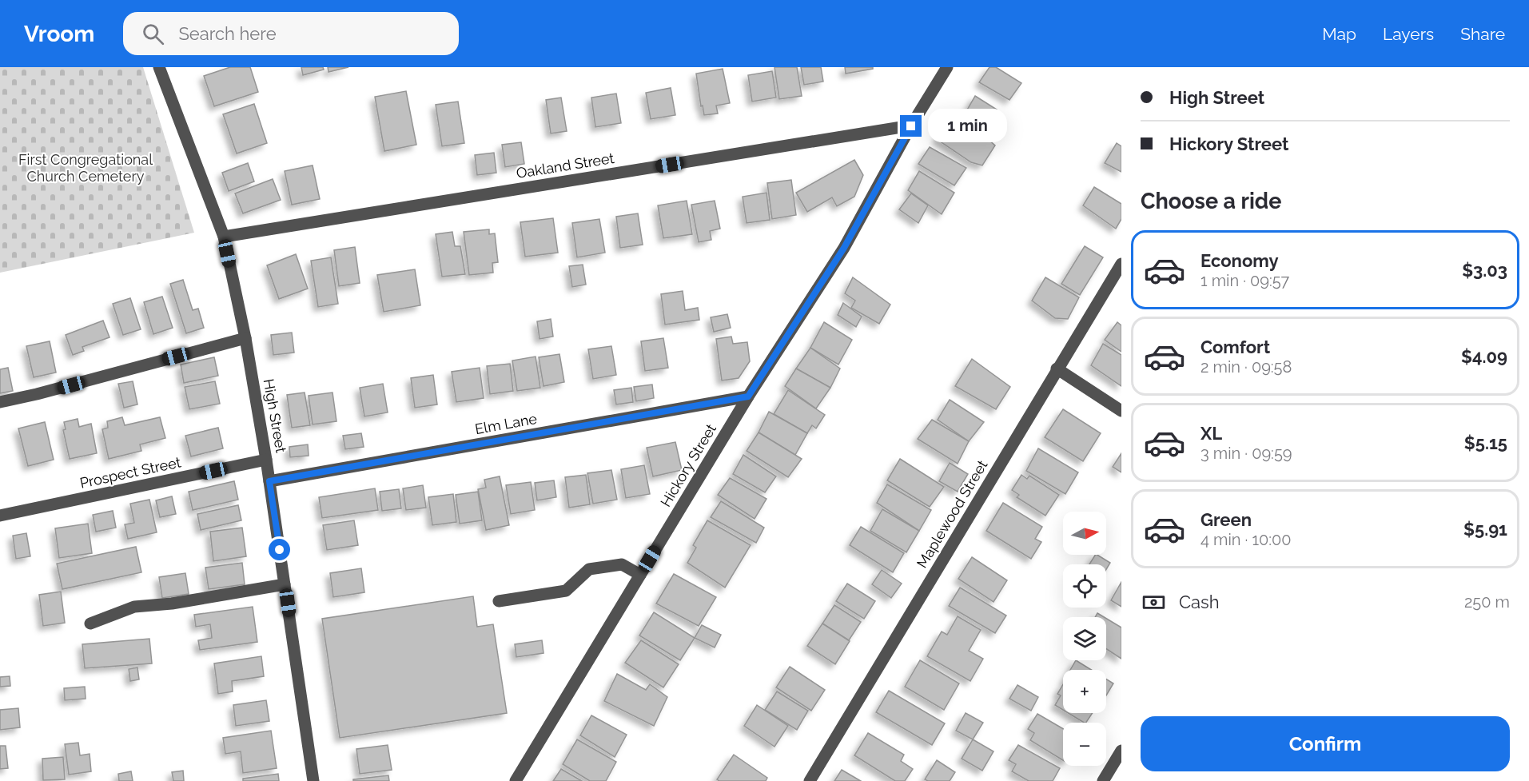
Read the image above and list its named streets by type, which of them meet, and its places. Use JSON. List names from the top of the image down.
{
  "streets": {
    "street": [
      "Oakland Street",
      "High Street",
      "Elm Lane",
      "Hickory Street",
      "Prospect Street",
      "Maplewood Street"
    ]
  },
  "crossings": [
    ["Oakland Street", "High Street"],
    ["Oakland Street", "Hickory Street"],
    ["High Street", "Elm Lane"],
    ["High Street", "Prospect Street"],
    ["Elm Lane", "Hickory Street"]
  ],
  "parks": ["First Congregational Church Cemetery"],
  "north": "right",
  "page": {
    "header": "Vroom",
    "search": "Search here",
    "nav": ["Map", "Layers", "Share"],
    "banner": ["High Street", "Hickory Street"],
    "bubble": "1 min",
    "heading": "Choose a ride",
    "list": [
      {
        "name": "Economy",
        "note": "1 min · 09:57",
        "value": "$3.03"
      },
      {
        "name": "Comfort",
        "note": "2 min · 09:58",
        "value": "$4.09"
      },
      {
        "name": "XL",
        "note": "3 min · 09:59",
        "value": "$5.15"
      },
      {
        "name": "Green",
        "note": "4 min · 10:00",
        "value": "$5.91"
      }
    ],
    "map_buttons": ["+", "−"],
    "pay": ["Cash", "250 m"],
    "buttons": "Confirm"
  }
}
